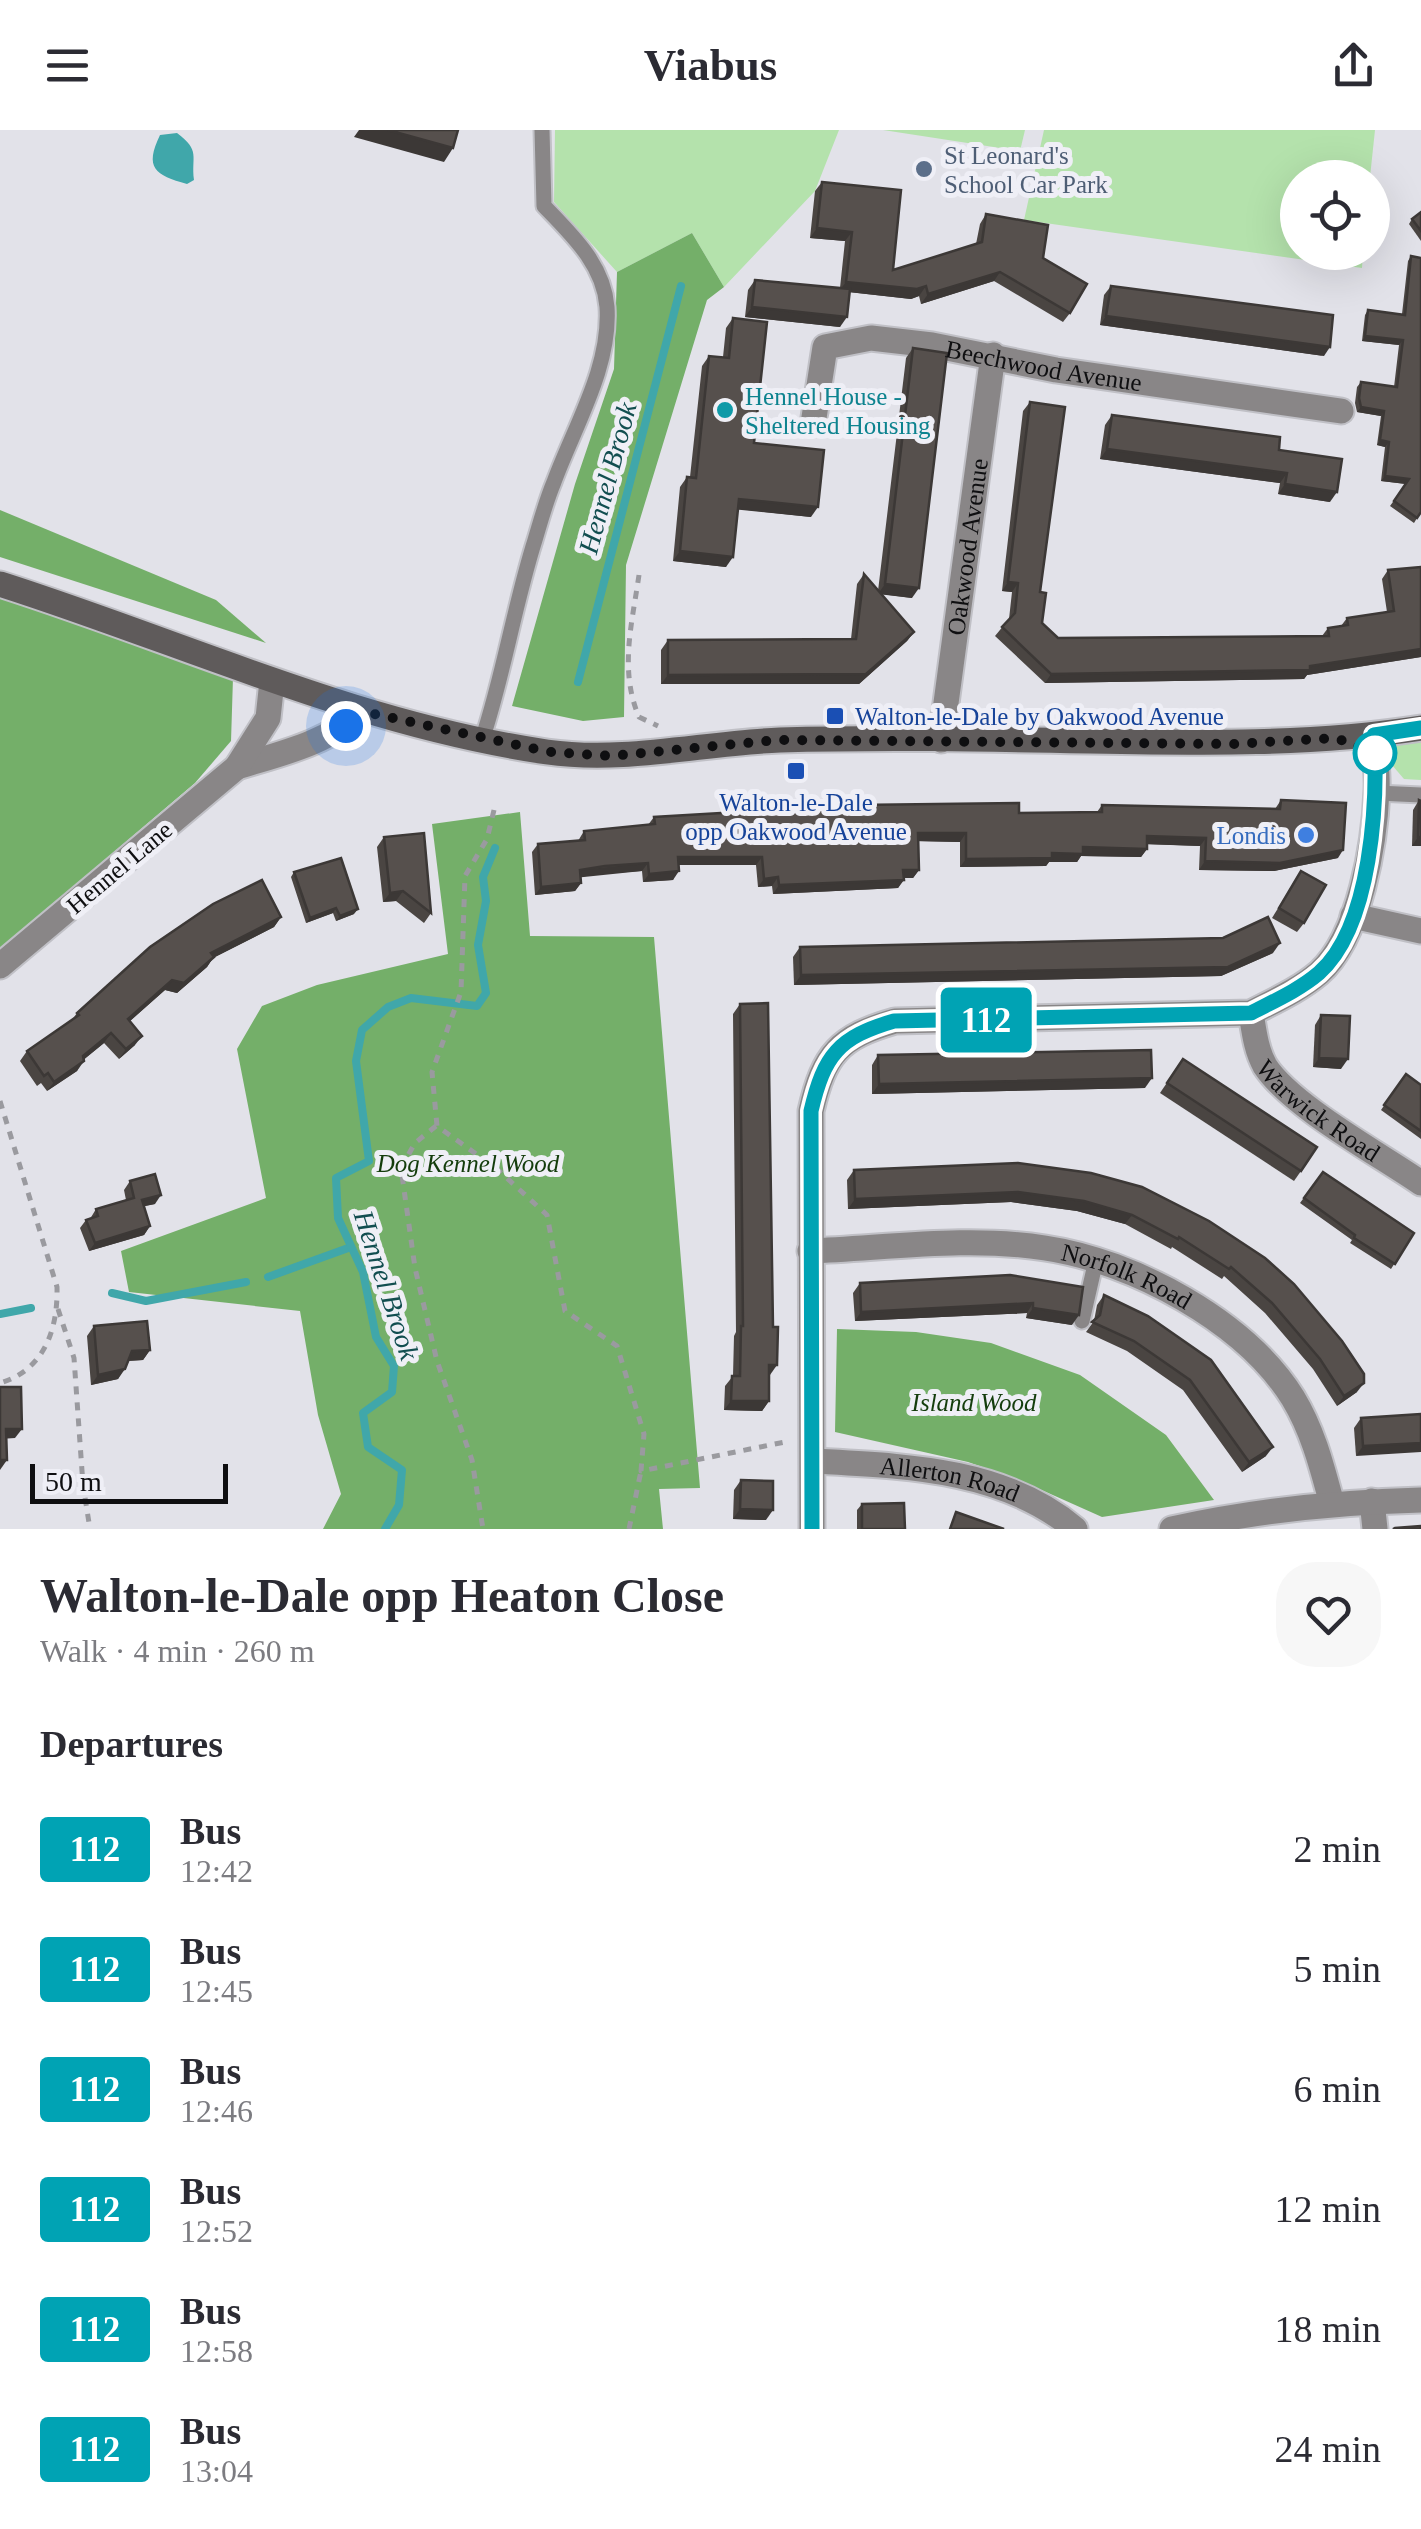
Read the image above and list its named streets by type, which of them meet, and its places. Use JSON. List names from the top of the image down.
{
  "streets": {
    "street": [
      "Beechwood Avenue",
      "Oakwood Avenue",
      "Hennel Lane",
      "Warwick Road",
      "Norfolk Road",
      "Allerton Road"
    ]
  },
  "crossings": [
    ["Beechwood Avenue", "Oakwood Avenue"]
  ],
  "water": ["Hennel Brook"],
  "parks": ["Dog Kennel Wood", "Island Wood"],
  "places": {
    "other": ["St Leonard's School Car Park", "Hennel House - Sheltered Housing", "Londis"],
    "transit": ["Walton-le-Dale by Oakwood Avenue", "Walton-le-Dale opp Oakwood Avenue"]
  },
  "lines": ["bus line 112"],
  "scale_bar": "50 m",
  "page": {
    "header": "Viabus",
    "on_map": "112",
    "scale": "50 m",
    "heading": [
      ["Walton-le-Dale opp Heaton Close", "Walk · 4 min · 260 m"],
      "Departures"
    ],
    "list": [
      {
        "mark": "112",
        "name": "Bus",
        "note": "12:42",
        "value": "2 min"
      },
      {
        "mark": "112",
        "name": "Bus",
        "note": "12:45",
        "value": "5 min"
      },
      {
        "mark": "112",
        "name": "Bus",
        "note": "12:46",
        "value": "6 min"
      },
      {
        "mark": "112",
        "name": "Bus",
        "note": "12:52",
        "value": "12 min"
      },
      {
        "mark": "112",
        "name": "Bus",
        "note": "12:58",
        "value": "18 min"
      },
      {
        "mark": "112",
        "name": "Bus",
        "note": "13:04",
        "value": "24 min"
      }
    ]
  }
}
